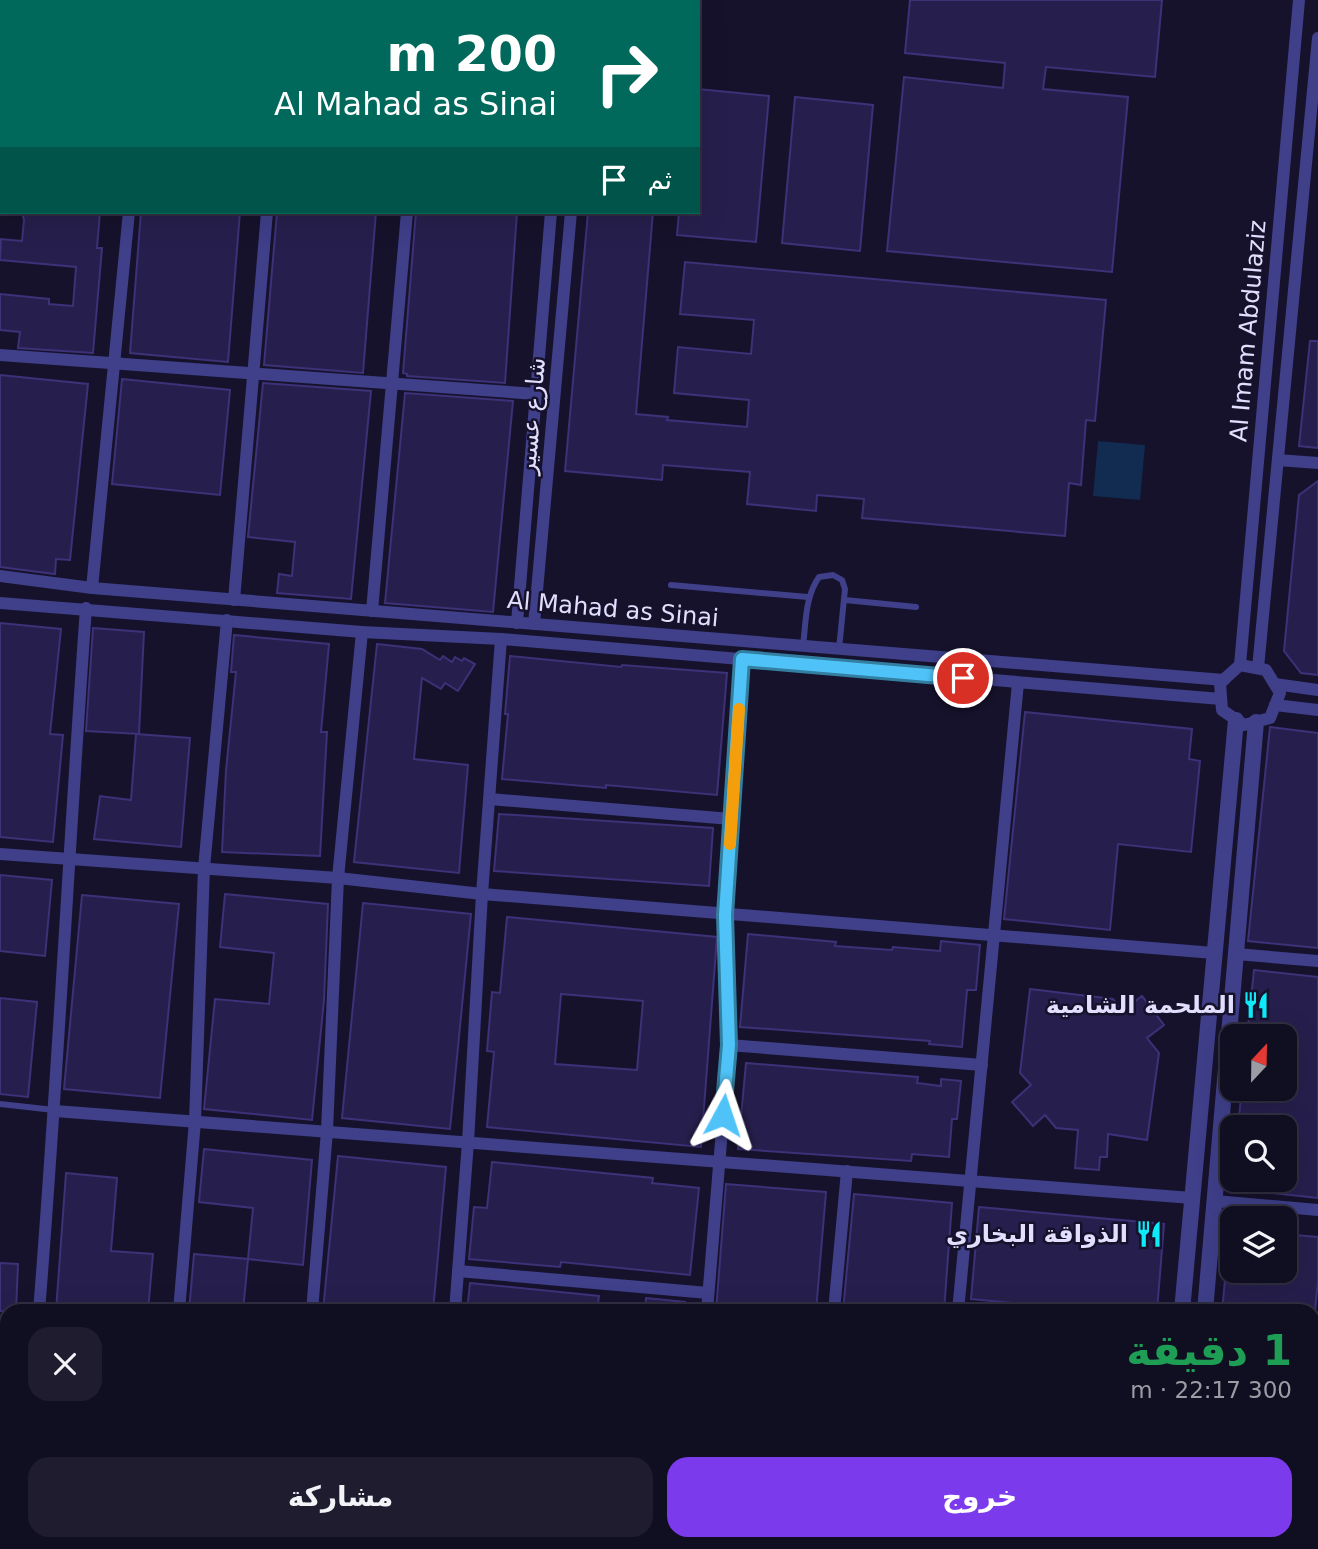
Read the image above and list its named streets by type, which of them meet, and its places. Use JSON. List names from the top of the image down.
{
  "streets": {
    "street": ["Al Imam Abdulaziz", "شارع عسير", "Al Mahad as Sinai"]
  },
  "crossings": [
    ["Al Imam Abdulaziz", "Al Mahad as Sinai"],
    ["شارع عسير", "Al Mahad as Sinai"]
  ],
  "places": {
    "restaurant": ["الملحمة الشامية", "الذواقة البخاري"]
  },
  "north": "top",
  "page": {
    "turn": ["200 m", "Al Mahad as Sinai"],
    "then": "ثم",
    "heading": ["1 دقيقة", "300 m · 22:17"],
    "buttons": ["خروج", "مشاركة"]
  }
}
